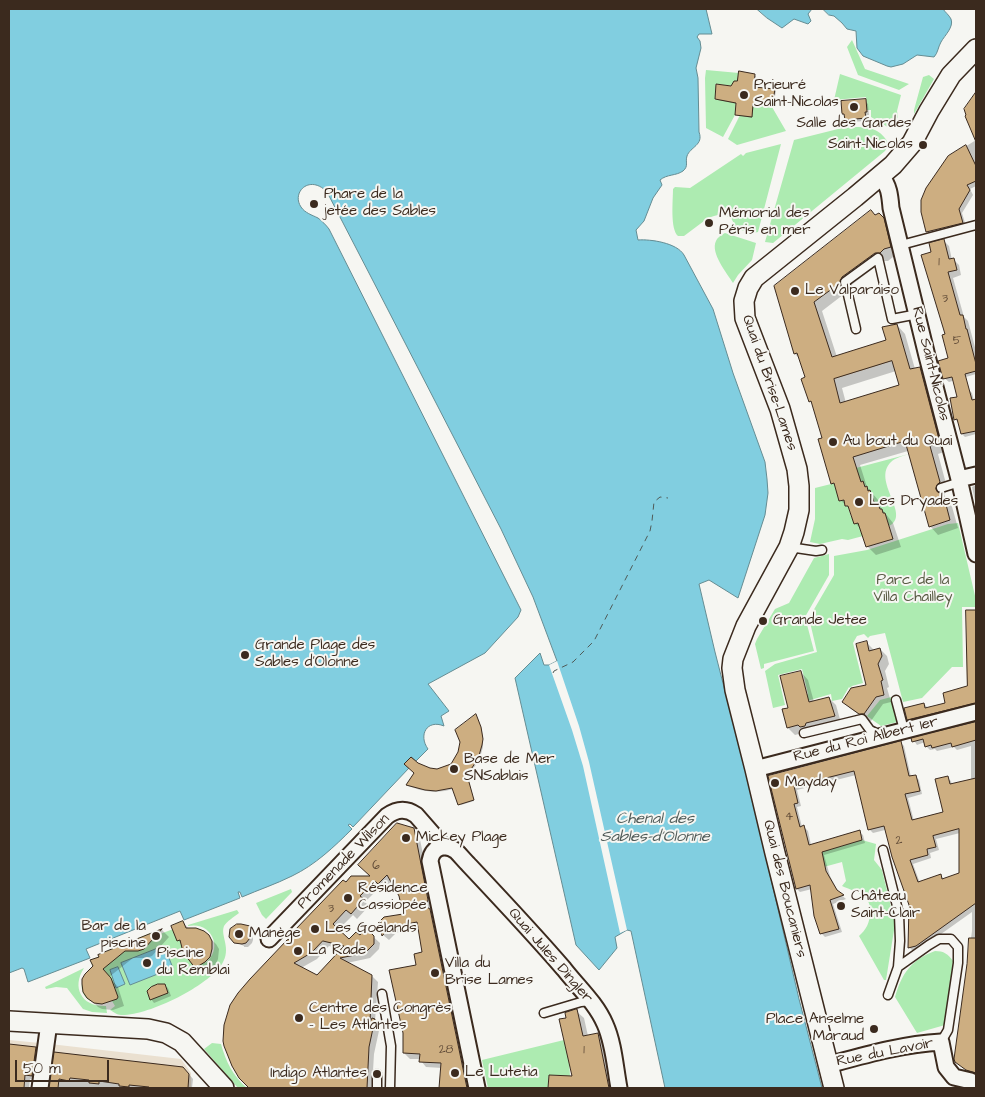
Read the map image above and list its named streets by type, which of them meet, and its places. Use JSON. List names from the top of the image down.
{
  "streets": {
    "street": [
      "Rue Saint-Nicolas",
      "Quai du Brise-Lames",
      "Rue du Roi Albert 1er",
      "Promenade Wilson",
      "Quai des Boucaniers",
      "Quai Jules Dingler",
      "Rue du Lavoir"
    ]
  },
  "crossings": [
    ["Rue Saint-Nicolas", "Quai du Brise-Lames"],
    ["Quai du Brise-Lames", "Quai des Boucaniers"],
    ["Rue du Roi Albert 1er", "Quai des Boucaniers"],
    ["Promenade Wilson", "Quai Jules Dingler"],
    ["Quai des Boucaniers", "Rue du Lavoir"]
  ],
  "water": ["Chenal des Sables-d'Olonne"],
  "parks": ["Parc de la Villa Chailley"],
  "places": [
    "Prieuré Saint-Nicolas",
    "Salle des Gardes",
    "Saint-Nicolas",
    "Phare de la jetée des Sables",
    "Mémorial des Péris en mer",
    "Le Valparaiso",
    "Au bout du Quai",
    "Les Dryades",
    "Grande Jetee",
    "Grande Plage des Sables d'Olonne",
    "Base de Mer SNSablais",
    "Mayday",
    "Mickey Plage",
    "Résidence Cassiopée",
    "Château Saint-Clair",
    "Les Goëlands",
    "Manège",
    "Bar de la piscine",
    "La Rade",
    "Piscine du Remblai",
    "Villa du Brise Lames",
    "Centre des Congrès - Les Atlantes",
    "Place Anselme Maraud",
    "Le Lutetia",
    "Indigo Atlantes"
  ],
  "house_numbers": [
    "1",
    "3",
    "5",
    "4",
    "2",
    "6",
    "3",
    "28",
    "1"
  ],
  "scale_bar": "50 m"
}
